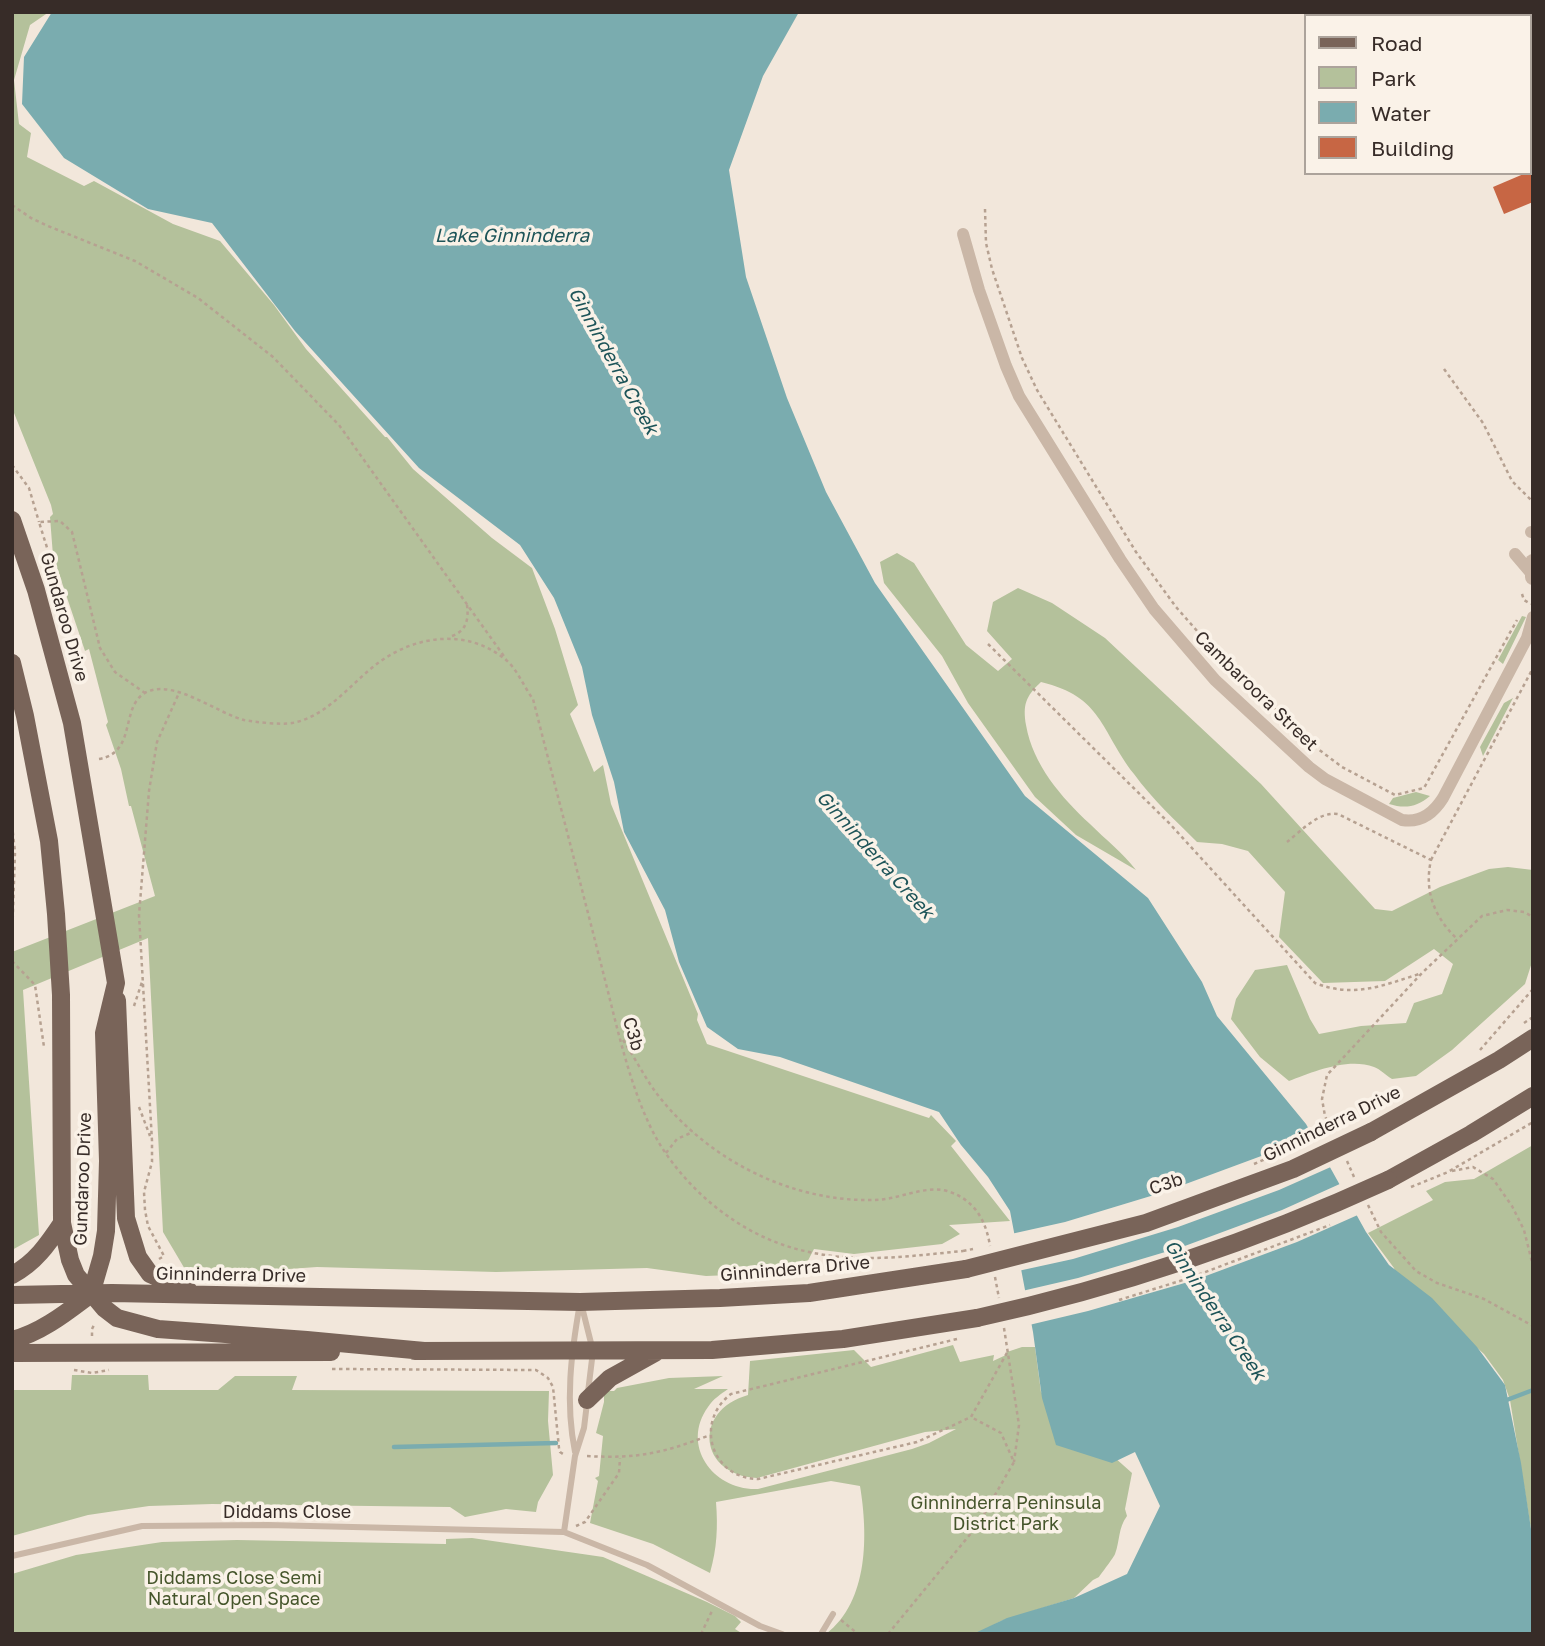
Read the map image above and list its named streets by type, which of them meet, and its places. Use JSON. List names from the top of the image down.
{
  "streets": {
    "main road": ["Gundaroo Drive", "Ginninderra Drive"],
    "street": ["Cambaroora Street"],
    "lane": ["Diddams Close"],
    "path": ["C3b"]
  },
  "crossings": [
    ["Gundaroo Drive", "Ginninderra Drive"]
  ],
  "water": ["Lake Ginninderra", "Ginninderra Creek"],
  "parks": ["Ginninderra Peninsula District Park", "Diddams Close Semi Natural Open Space"],
  "legend": [
    "Road",
    "Park",
    "Water",
    "Building"
  ]
}
